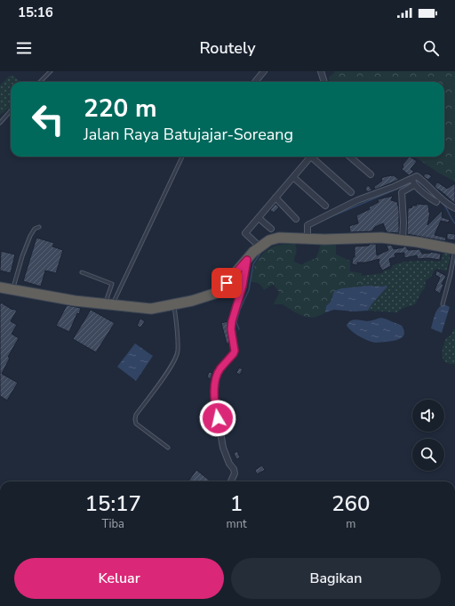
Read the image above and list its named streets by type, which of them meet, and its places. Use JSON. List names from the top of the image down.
{
  "page": {
    "status": "15:16",
    "header": "Routely",
    "turn": ["220 m", "Jalan Raya Batujajar-Soreang"],
    "eta": [
      "15:17",
      "Tiba",
      "1",
      "mnt",
      "260",
      "m"
    ],
    "buttons": ["Keluar", "Bagikan"]
  }
}
